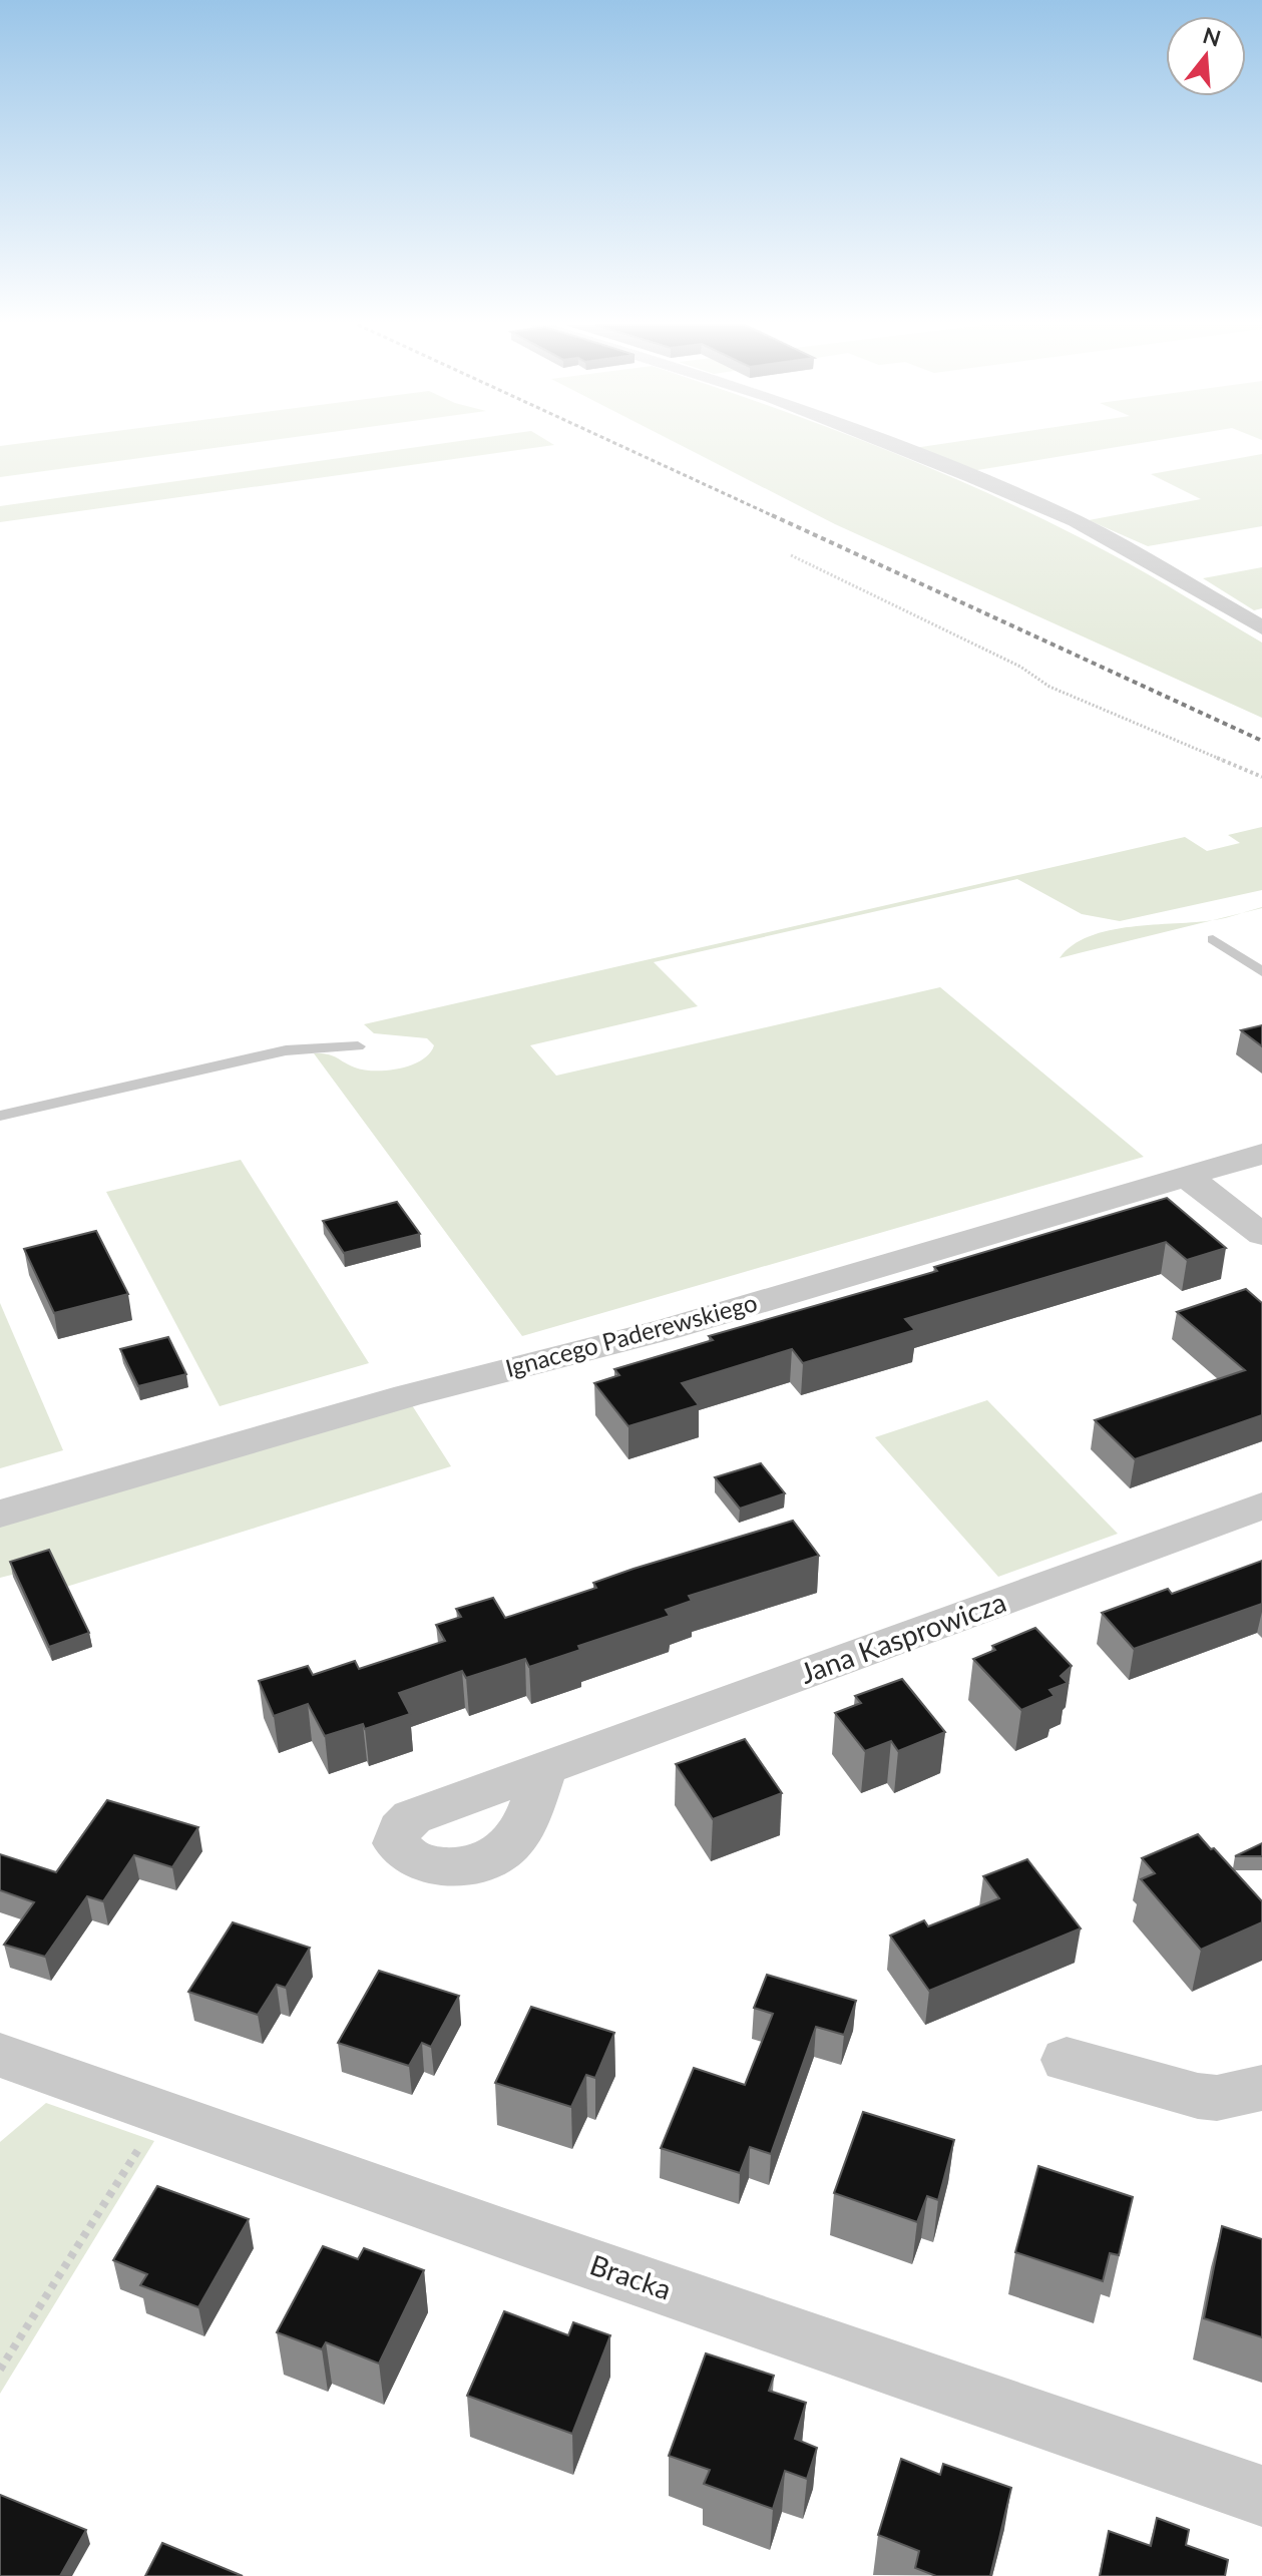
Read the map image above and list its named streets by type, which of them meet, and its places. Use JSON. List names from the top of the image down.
{
  "streets": {
    "street": ["Ignacego Paderewskiego", "Jana Kasprowicza", "Bracka"]
  },
  "north": "top"
}
